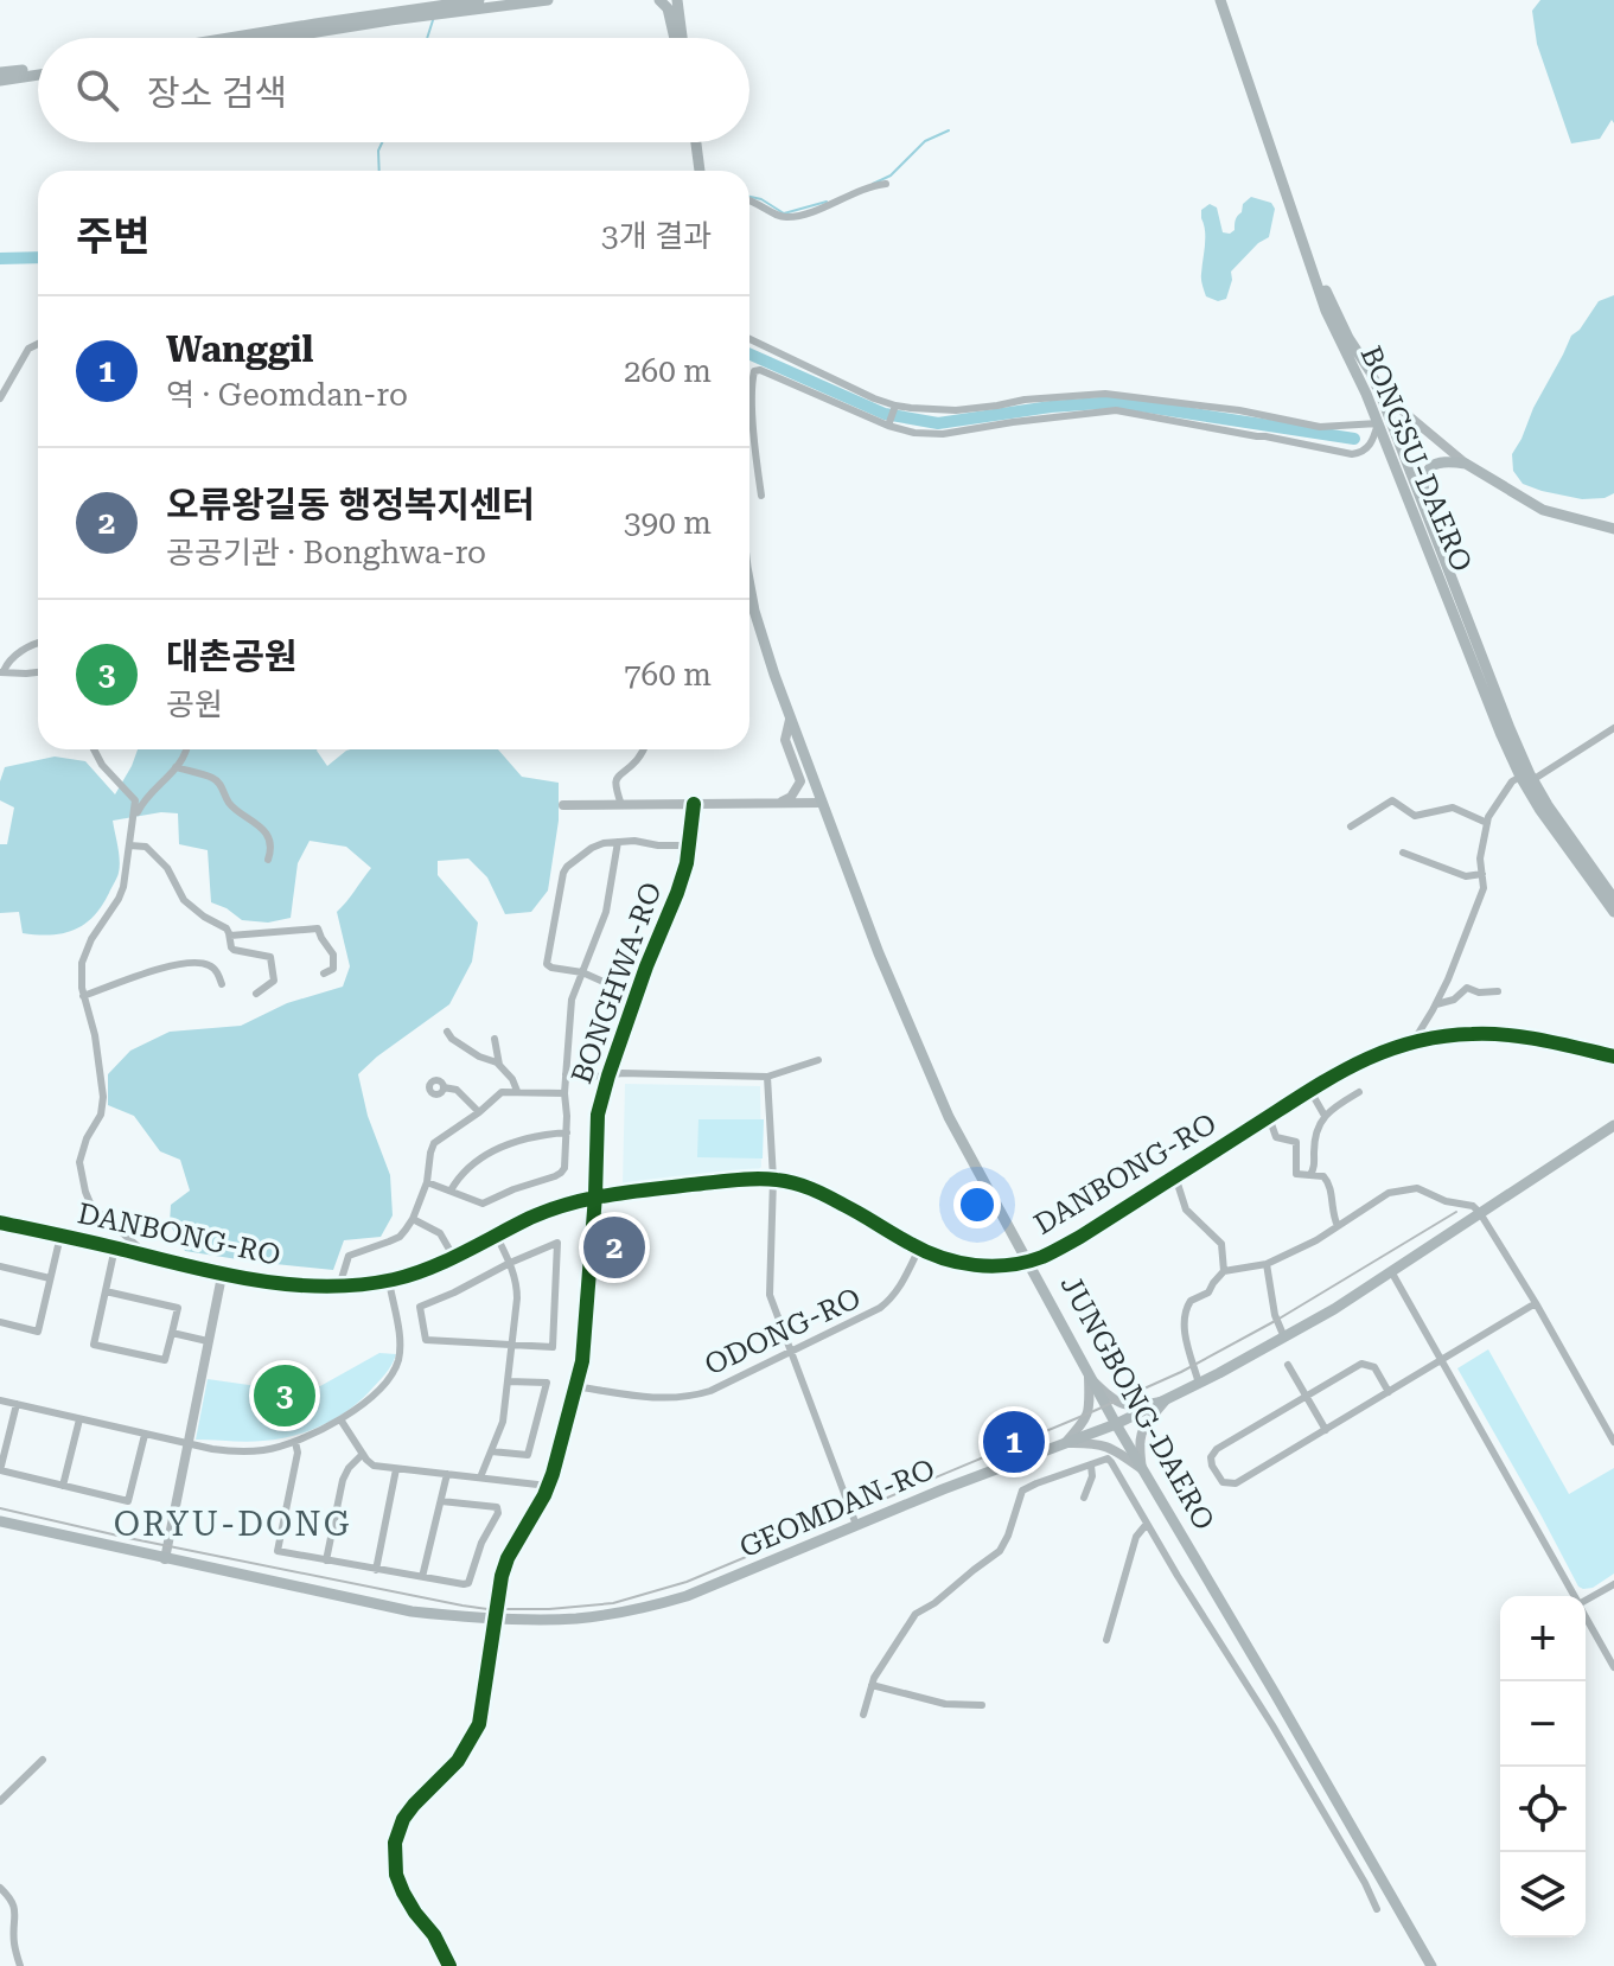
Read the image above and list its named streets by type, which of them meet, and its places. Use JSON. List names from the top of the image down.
{
  "streets": {
    "main road": ["BONGSU-DAERO", "JUNGBONG-DAERO", "GEOMDAN-RO"],
    "street": ["BONGHWA-RO", "DANBONG-RO", "ODONG-RO"]
  },
  "crossings": [
    ["BONGHWA-RO", "DANBONG-RO"],
    ["BONGHWA-RO", "ODONG-RO"],
    ["BONGHWA-RO", "GEOMDAN-RO"],
    ["DANBONG-RO", "ODONG-RO"],
    ["JUNGBONG-DAERO", "GEOMDAN-RO"]
  ],
  "districts": ["ORYU-DONG"],
  "page": {
    "search": "장소 검색",
    "heading": ["주변", "3개 결과"],
    "list": [
      {
        "mark": "1",
        "name": "Wanggil",
        "note": "역 · Geomdan-ro",
        "value": "260 m"
      },
      {
        "mark": "2",
        "name": "오류왕길동 행정복지센터",
        "note": "공공기관 · Bonghwa-ro",
        "value": "390 m"
      },
      {
        "mark": "3",
        "name": "대촌공원",
        "note": "공원",
        "value": "760 m"
      }
    ],
    "pins": ["2", "3", "1"],
    "map_buttons": ["+", "−"]
  }
}
